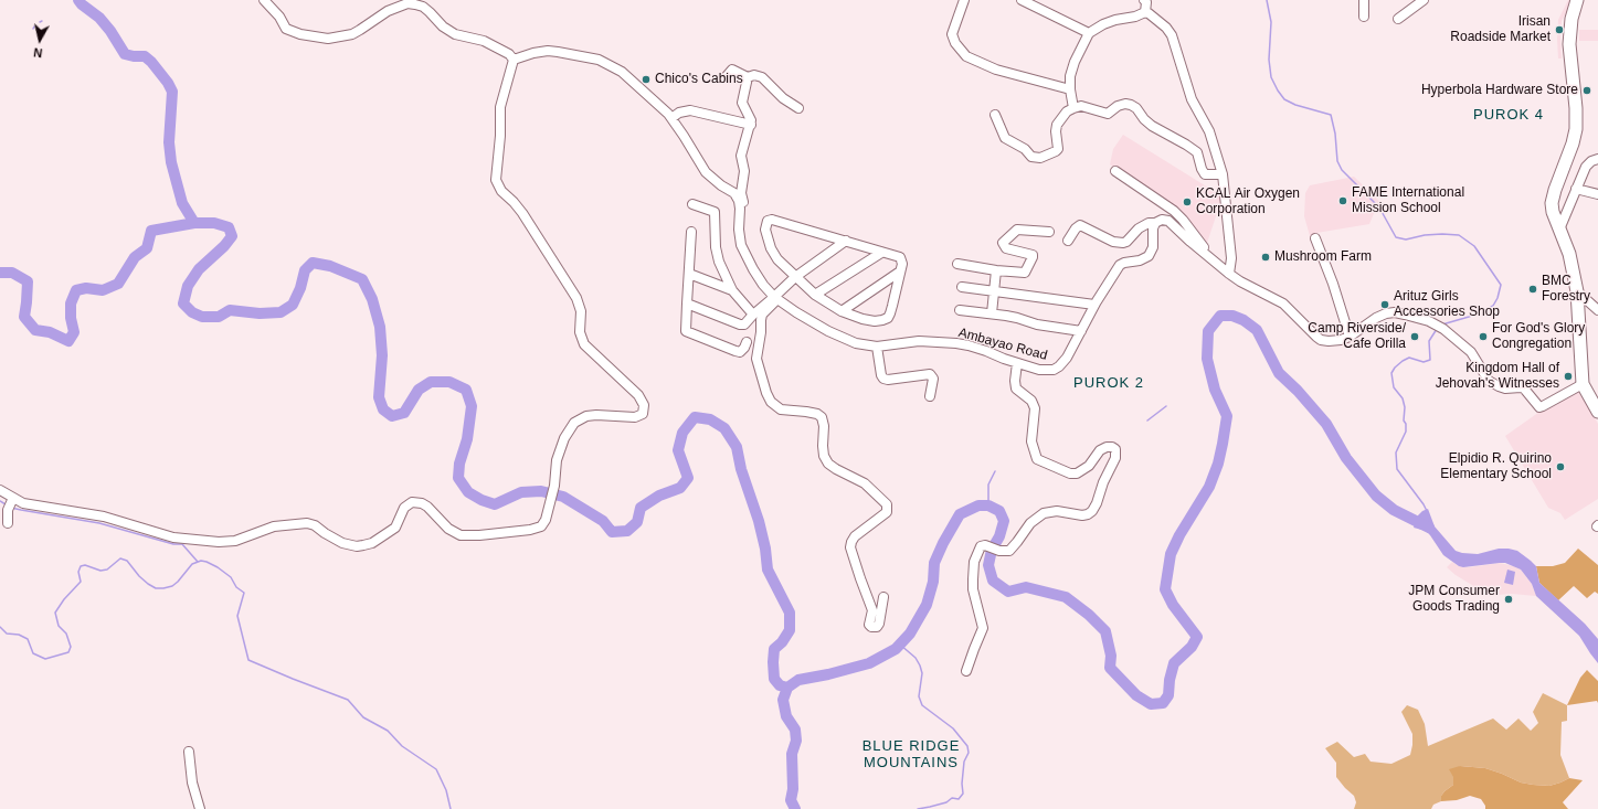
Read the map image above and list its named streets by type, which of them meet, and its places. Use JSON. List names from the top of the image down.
{
  "streets": {
    "street": ["Ambayao Road"]
  },
  "districts": ["PUROK 4", "PUROK 2", "BLUE RIDGE MOUNTAINS"],
  "places": [
    "Irisan Roadside Market",
    "Chico's Cabins",
    "Hyperbola Hardware Store",
    "FAME International Mission School",
    "KCAL Air Oxygen Corporation",
    "Mushroom Farm",
    "BMC Forestry",
    "Arituz Girls Accessories Shop",
    "Camp Riverside/ Cafe Orilla",
    "For God's Glory Congregation",
    "Kingdom Hall of Jehovah's Witnesses",
    "Elpidio R. Quirino Elementary School",
    "JPM Consumer Goods Trading"
  ],
  "north": "bottom"
}
